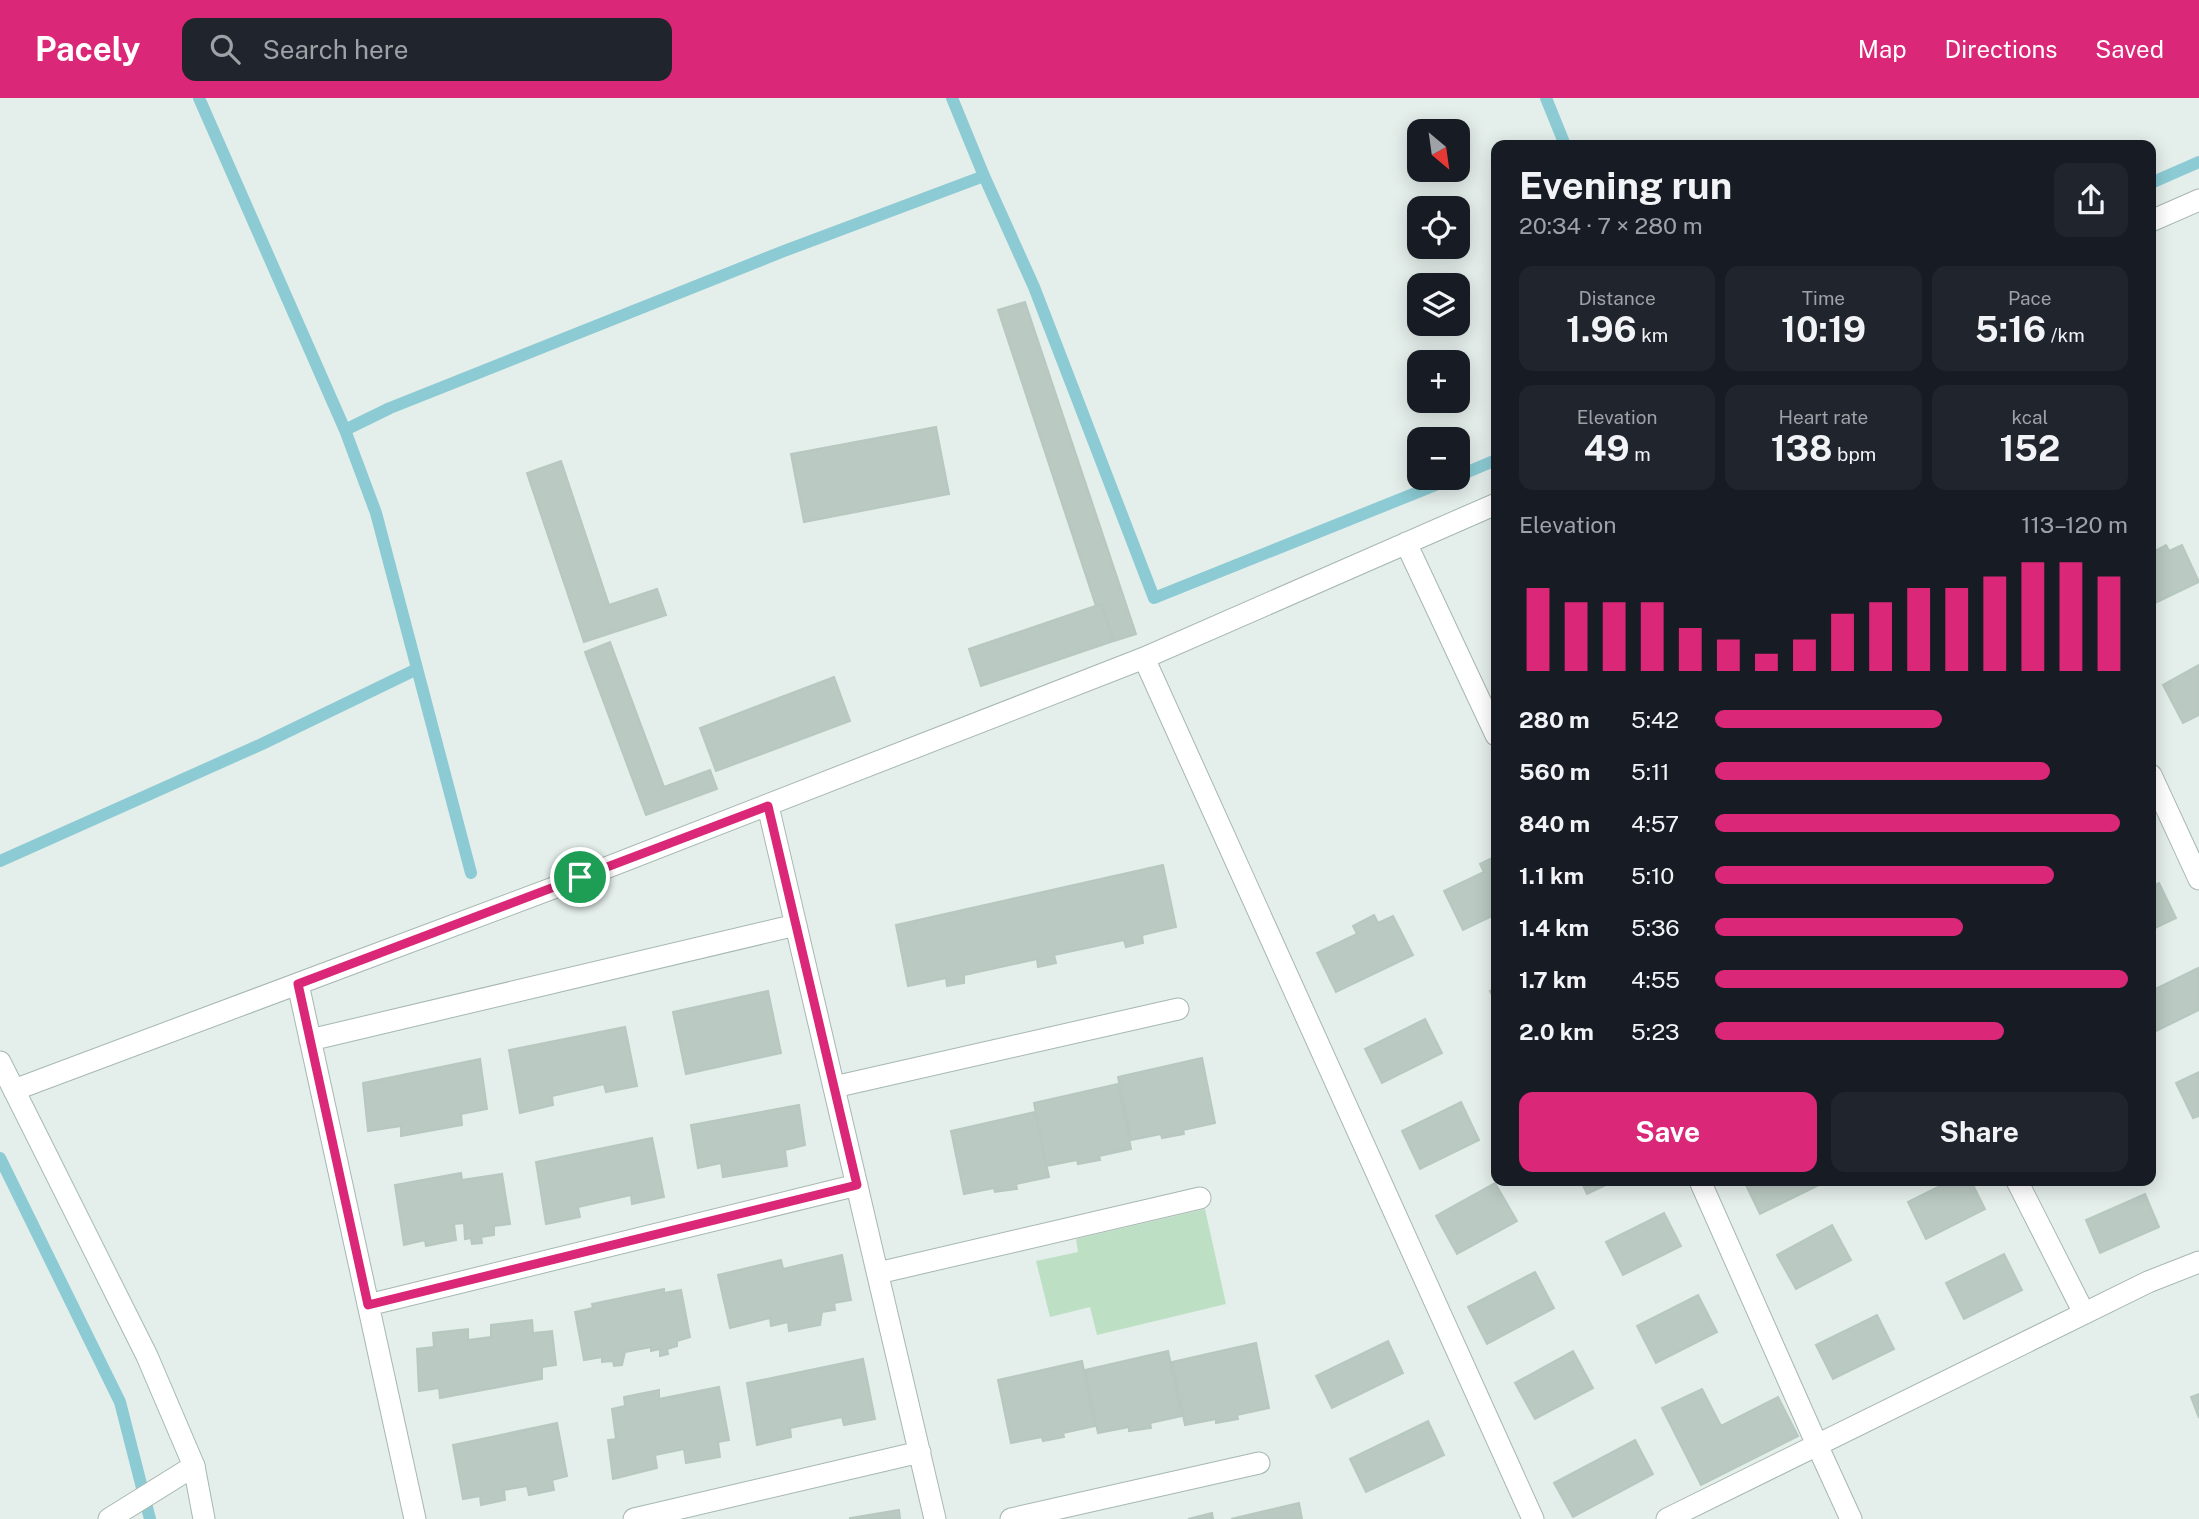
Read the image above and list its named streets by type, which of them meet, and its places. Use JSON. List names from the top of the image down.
{
  "north": "bottom right",
  "page": {
    "header": "Pacely",
    "search": "Search here",
    "nav": ["Map", "Directions", "Saved"],
    "map_buttons": ["+", "−"],
    "heading": ["Evening run", "20:34 · 7 × 280 m"],
    "stats": [
      ["Distance", "1.96 km"],
      ["Time", "10:19"],
      ["Pace", "5:16 /km"],
      ["Elevation", "49 m"],
      ["Heart rate", "138 bpm"],
      ["kcal", "152"]
    ],
    "chart": ["Elevation", "113–120 m"],
    "list": [
      {
        "name": "280 m",
        "note": "5:42"
      },
      {
        "name": "560 m",
        "note": "5:11"
      },
      {
        "name": "840 m",
        "note": "4:57"
      },
      {
        "name": "1.1 km",
        "note": "5:10"
      },
      {
        "name": "1.4 km",
        "note": "5:36"
      },
      {
        "name": "1.7 km",
        "note": "4:55"
      },
      {
        "name": "2.0 km",
        "note": "5:23"
      }
    ],
    "buttons": ["Save", "Share"]
  }
}
